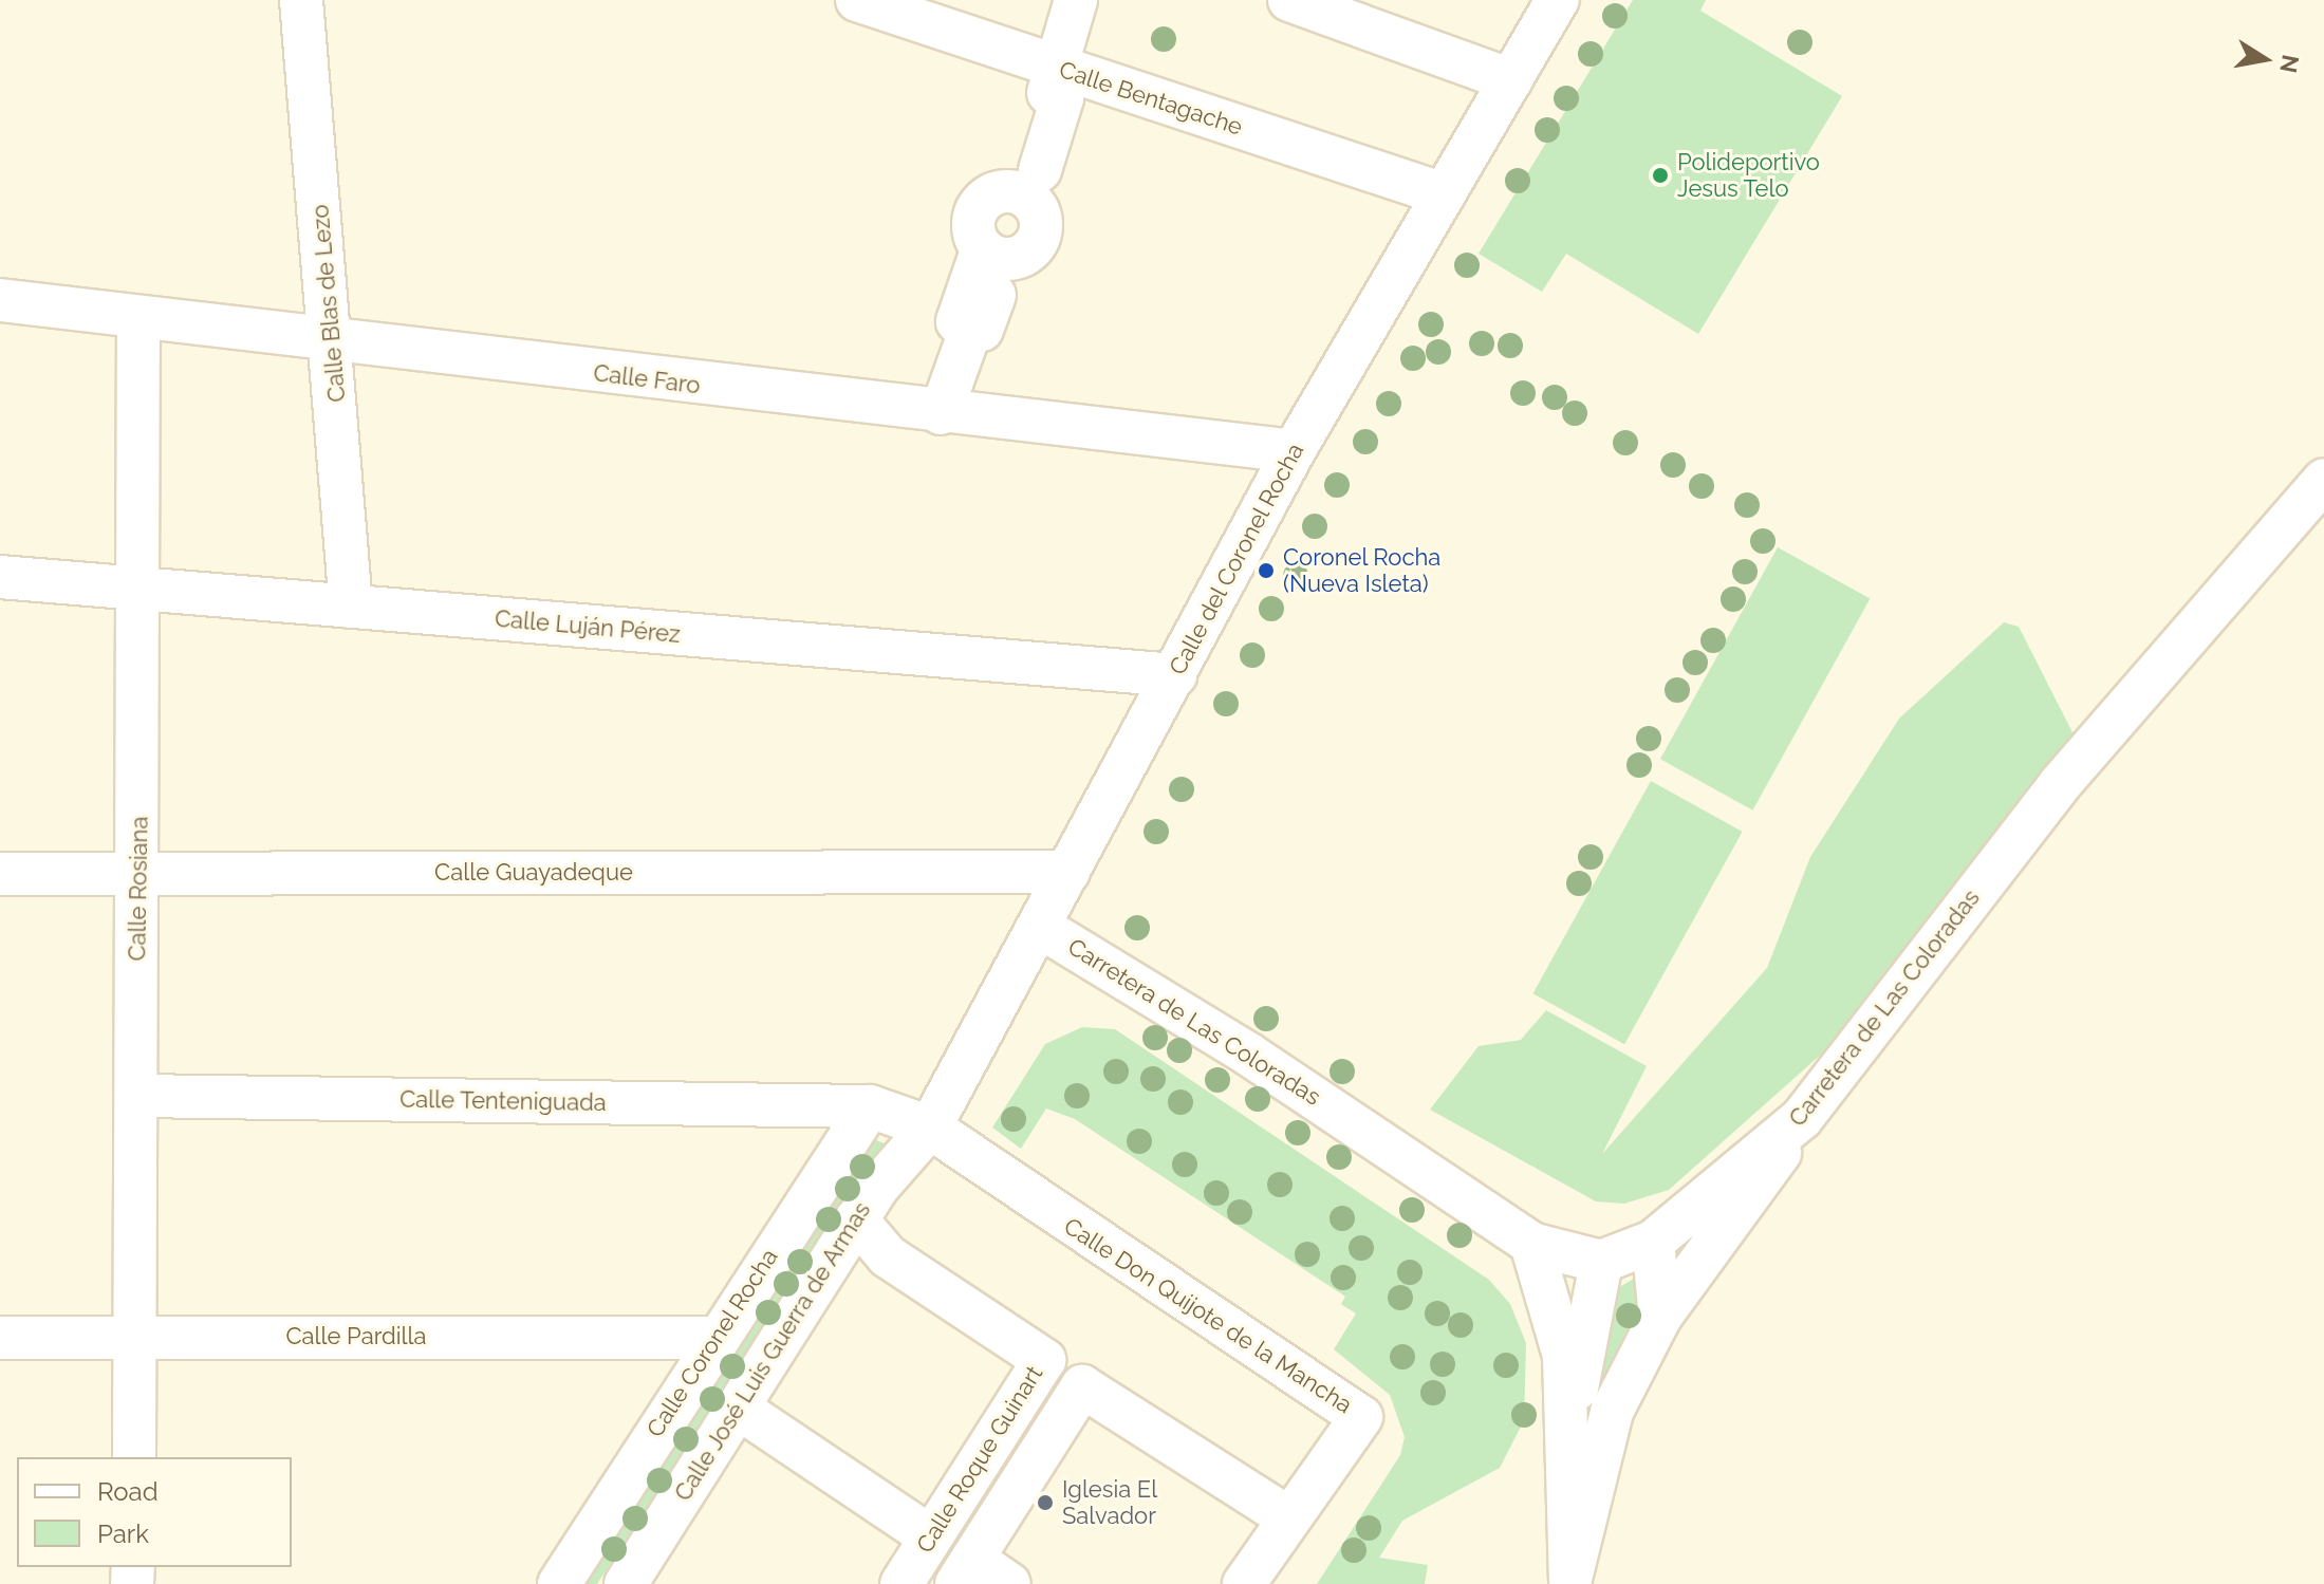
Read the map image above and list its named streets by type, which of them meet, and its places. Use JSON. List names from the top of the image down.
{
  "streets": {
    "street": [
      "Calle Bentagache",
      "Calle Blas de Lezo",
      "Calle Faro",
      "Calle del Coronel Rocha",
      "Calle Luján Pérez",
      "Calle Guayadeque",
      "Calle Rosiana",
      "Carretera de Las Coloradas",
      "Calle Tenteniguada",
      "Calle Don Quijote de la Mancha",
      "Calle Pardilla",
      "Calle Coronel Rocha",
      "Calle José Luis Guerra de Armas",
      "Calle Roque Guinart"
    ]
  },
  "crossings": [
    ["Calle Bentagache", "Calle del Coronel Rocha"],
    ["Calle Blas de Lezo", "Calle Faro"],
    ["Calle Blas de Lezo", "Calle Luján Pérez"],
    ["Calle Faro", "Calle del Coronel Rocha"],
    ["Calle Faro", "Calle Rosiana"],
    ["Calle del Coronel Rocha", "Calle Luján Pérez"],
    ["Calle del Coronel Rocha", "Calle Guayadeque"],
    ["Calle del Coronel Rocha", "Carretera de Las Coloradas"],
    ["Calle del Coronel Rocha", "Calle Tenteniguada"],
    ["Calle del Coronel Rocha", "Calle Don Quijote de la Mancha"],
    ["Calle del Coronel Rocha", "Calle José Luis Guerra de Armas"],
    ["Calle Luján Pérez", "Calle Rosiana"],
    ["Calle Guayadeque", "Calle Rosiana"],
    ["Calle Rosiana", "Calle Tenteniguada"],
    ["Calle Rosiana", "Calle Pardilla"],
    ["Calle Tenteniguada", "Calle Don Quijote de la Mancha"],
    ["Calle Tenteniguada", "Calle Coronel Rocha"],
    ["Calle Tenteniguada", "Calle José Luis Guerra de Armas"],
    ["Calle Don Quijote de la Mancha", "Calle José Luis Guerra de Armas"],
    ["Calle Pardilla", "Calle Coronel Rocha"],
    ["Calle José Luis Guerra de Armas", "Calle Roque Guinart"]
  ],
  "places": ["Polideportivo Jesus Telo", "Coronel Rocha (Nueva Isleta)", "Iglesia El Salvador"],
  "legend": ["Road", "Park"],
  "north": "right"
}
